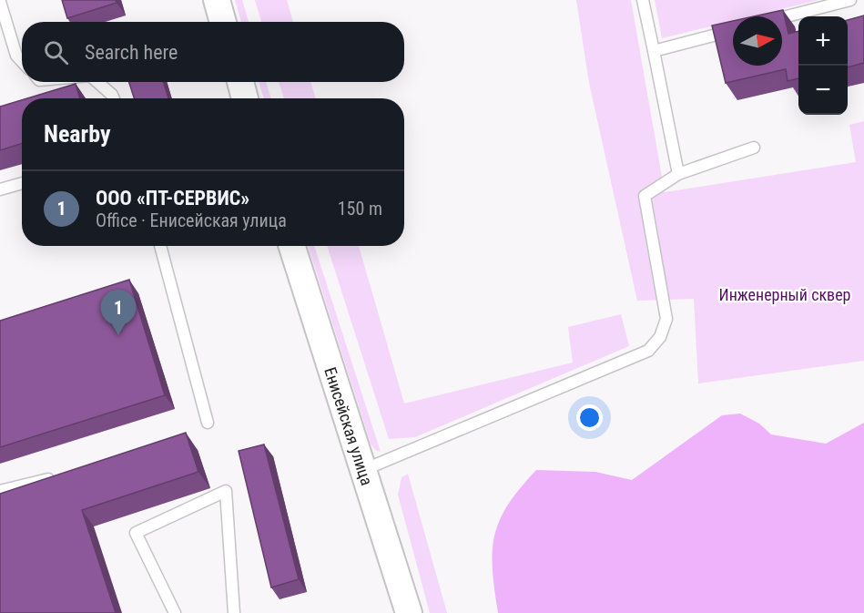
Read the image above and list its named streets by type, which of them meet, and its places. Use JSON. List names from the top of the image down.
{
  "streets": {
    "street": ["Енисейская улица"]
  },
  "parks": ["Инженерный сквер"],
  "north": "right",
  "page": {
    "map_buttons": ["+", "−"],
    "search": "Search here",
    "heading": "Nearby",
    "list": [
      {
        "mark": "1",
        "name": "ООО «ПТ-СЕРВИС»",
        "note": "Office · Енисейская улица",
        "value": "150 m"
      }
    ],
    "pins": "1"
  }
}
